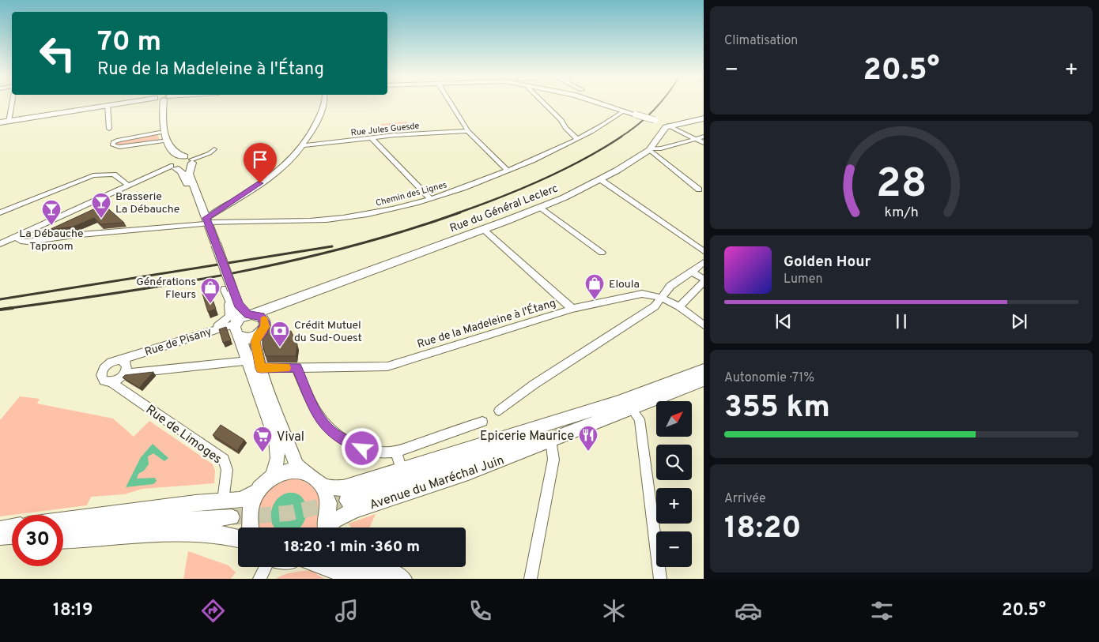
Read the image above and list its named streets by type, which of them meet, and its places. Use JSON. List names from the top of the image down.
{
  "streets": {
    "main road": ["Rue du Général Leclerc", "Avenue du Maréchal Juin"],
    "street": [
      "Rue Jules Guesde",
      "Chemin des Lignes",
      "Rue de la Madeleine à l'Étang",
      "Rue de Pisany",
      "Rue de Limoges"
    ]
  },
  "crossings": [
    ["Rue de Pisany", "Rue de Limoges"]
  ],
  "places": {
    "bar": ["Brasserie La Débauche", "La Débauche Taproom"],
    "shop": ["Eloula", "Générations Fleurs"],
    "bank": ["Crédit Mutuel du Sud-Ouest"],
    "restaurant": ["Epicerie Maurice"],
    "supermarket": ["Vival"]
  },
  "north": "top right",
  "page": {
    "tile": [
      "Climatisation",
      ["Autonomie · 71%", "355 km"],
      ["Arrivée", "18:20"]
    ],
    "turn": ["70 m", "Rue de la Madeleine à l'Étang"],
    "heat": ["−", "20.5°", "+"],
    "song": ["Golden Hour", "Lumen"],
    "map_buttons": ["+", "−"],
    "limit": "30",
    "trip": "18:20 · 1 min · 360 m",
    "tabs": ["18:19", "20.5°"],
    "gauge": ["28", "km/h"]
  }
}
